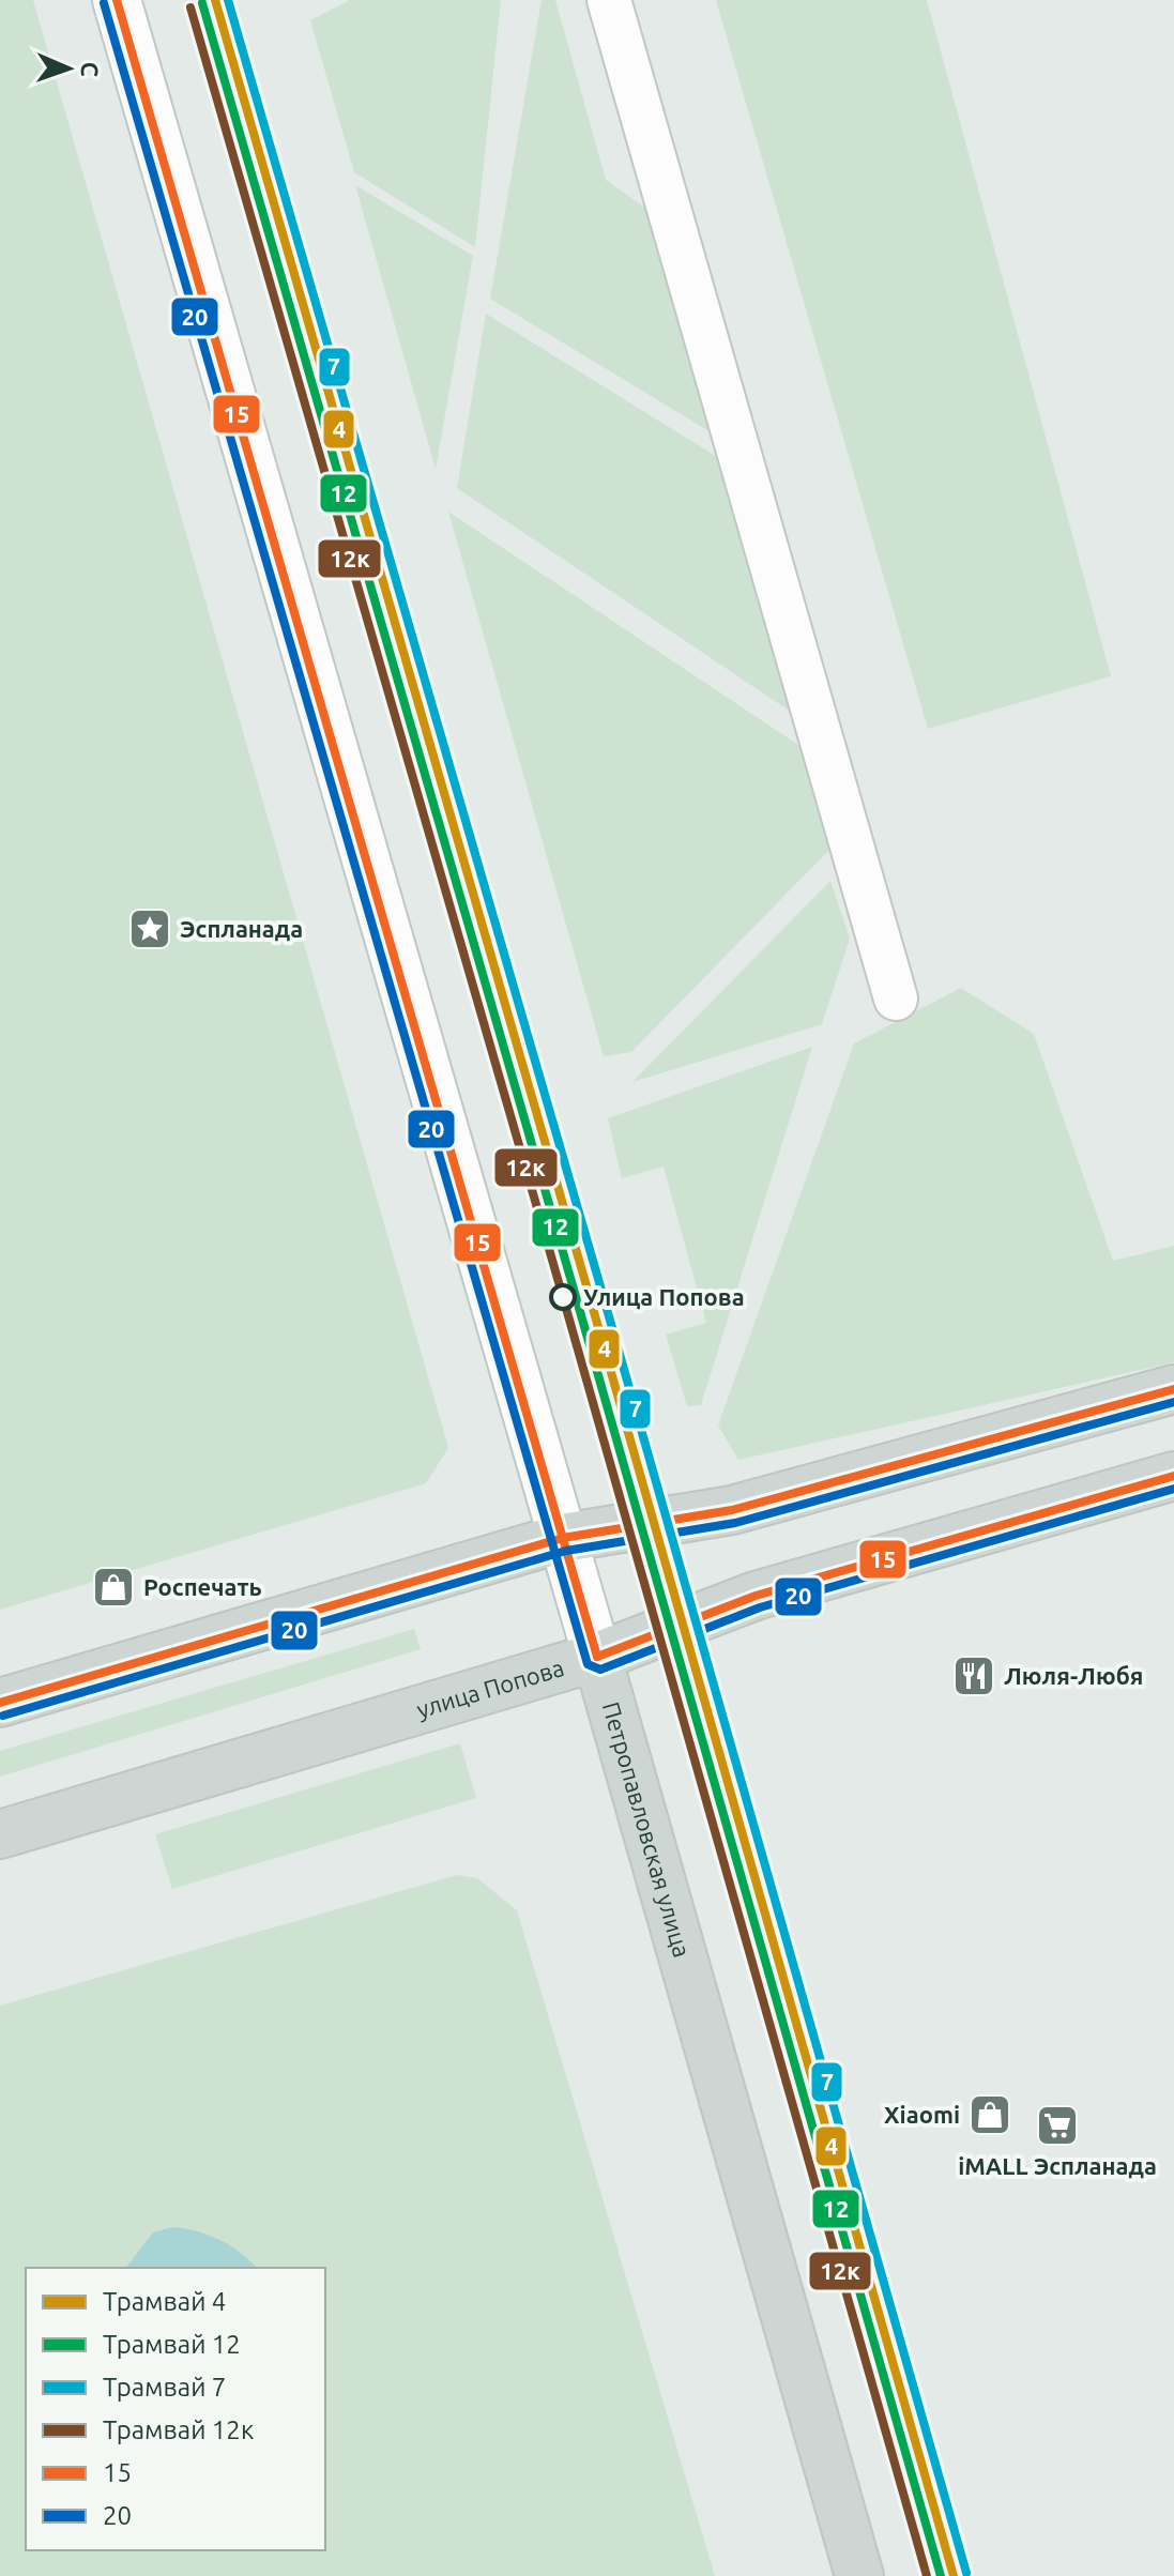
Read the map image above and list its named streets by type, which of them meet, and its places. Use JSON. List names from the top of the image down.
{
  "streets": {
    "main road": ["улица Попова", "Петропавловская улица"]
  },
  "crossings": [
    ["улица Попова", "Петропавловская улица"]
  ],
  "places": {
    "place": ["Эспланада"],
    "other": ["Улица Попова"],
    "shop": ["Роспечать", "Xiaomi"],
    "restaurant": ["Люля-Любя"],
    "supermarket": ["iMALL Эспланада"]
  },
  "lines": [
    "tram line 4",
    "tram line 7",
    "transit line 15",
    "tram line 12",
    "transit line 20",
    "tram line 12к"
  ],
  "legend": [
    "Трамвай 4",
    "Трамвай 12",
    "Трамвай 7",
    "Трамвай 12к",
    "15",
    "20"
  ],
  "north": "right"
}
